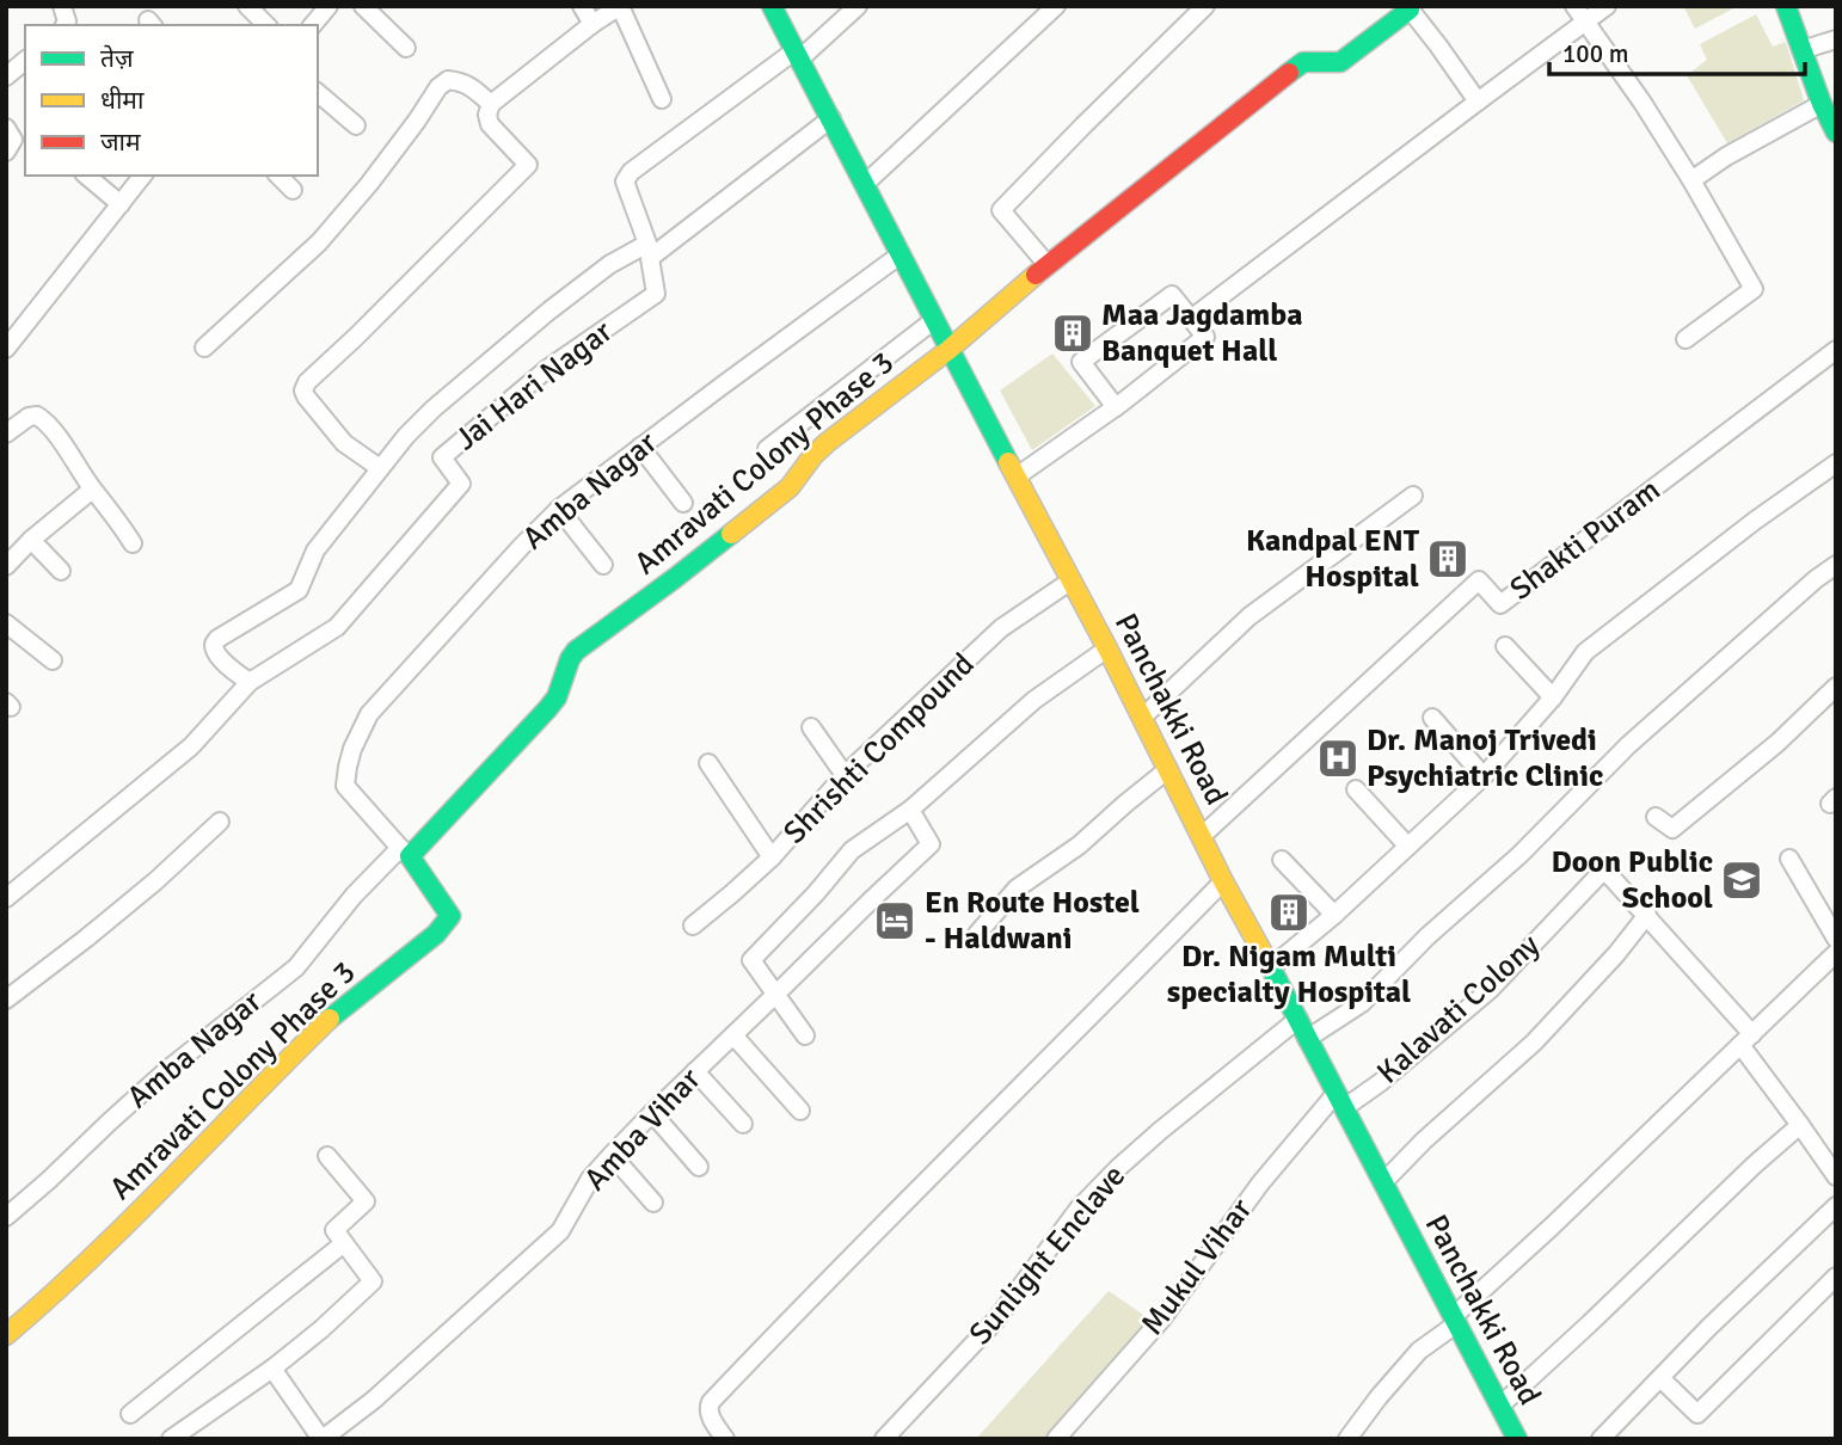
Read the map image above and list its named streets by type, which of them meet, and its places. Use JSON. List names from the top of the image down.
{
  "streets": {
    "street": [
      "Jai Hari Nagar",
      "Amravati Colony Phase 3",
      "Amba Nagar",
      "Shakti Puram",
      "Panchakki Road",
      "Shrishti Compound",
      "Kalavati Colony",
      "Amba Vihar",
      "Sunlight Enclave",
      "Mukul Vihar"
    ]
  },
  "crossings": [
    ["Amravati Colony Phase 3", "Amba Nagar"],
    ["Amravati Colony Phase 3", "Panchakki Road"],
    ["Amba Nagar", "Panchakki Road"],
    ["Shakti Puram", "Panchakki Road"],
    ["Panchakki Road", "Shrishti Compound"],
    ["Panchakki Road", "Kalavati Colony"],
    ["Panchakki Road", "Sunlight Enclave"],
    ["Panchakki Road", "Mukul Vihar"],
    ["Kalavati Colony", "Mukul Vihar"]
  ],
  "places": {
    "building": ["Maa Jagdamba Banquet Hall", "Kandpal ENT Hospital", "Dr. Nigam Multi specialty Hospital"],
    "hospital": ["Dr. Manoj Trivedi Psychiatric Clinic"],
    "school or university": ["Doon Public School"],
    "hotel": ["En Route Hostel - Haldwani"]
  },
  "legend": ["तेज़", "धीमा", "जाम"],
  "scale_bar": "100 m"
}
